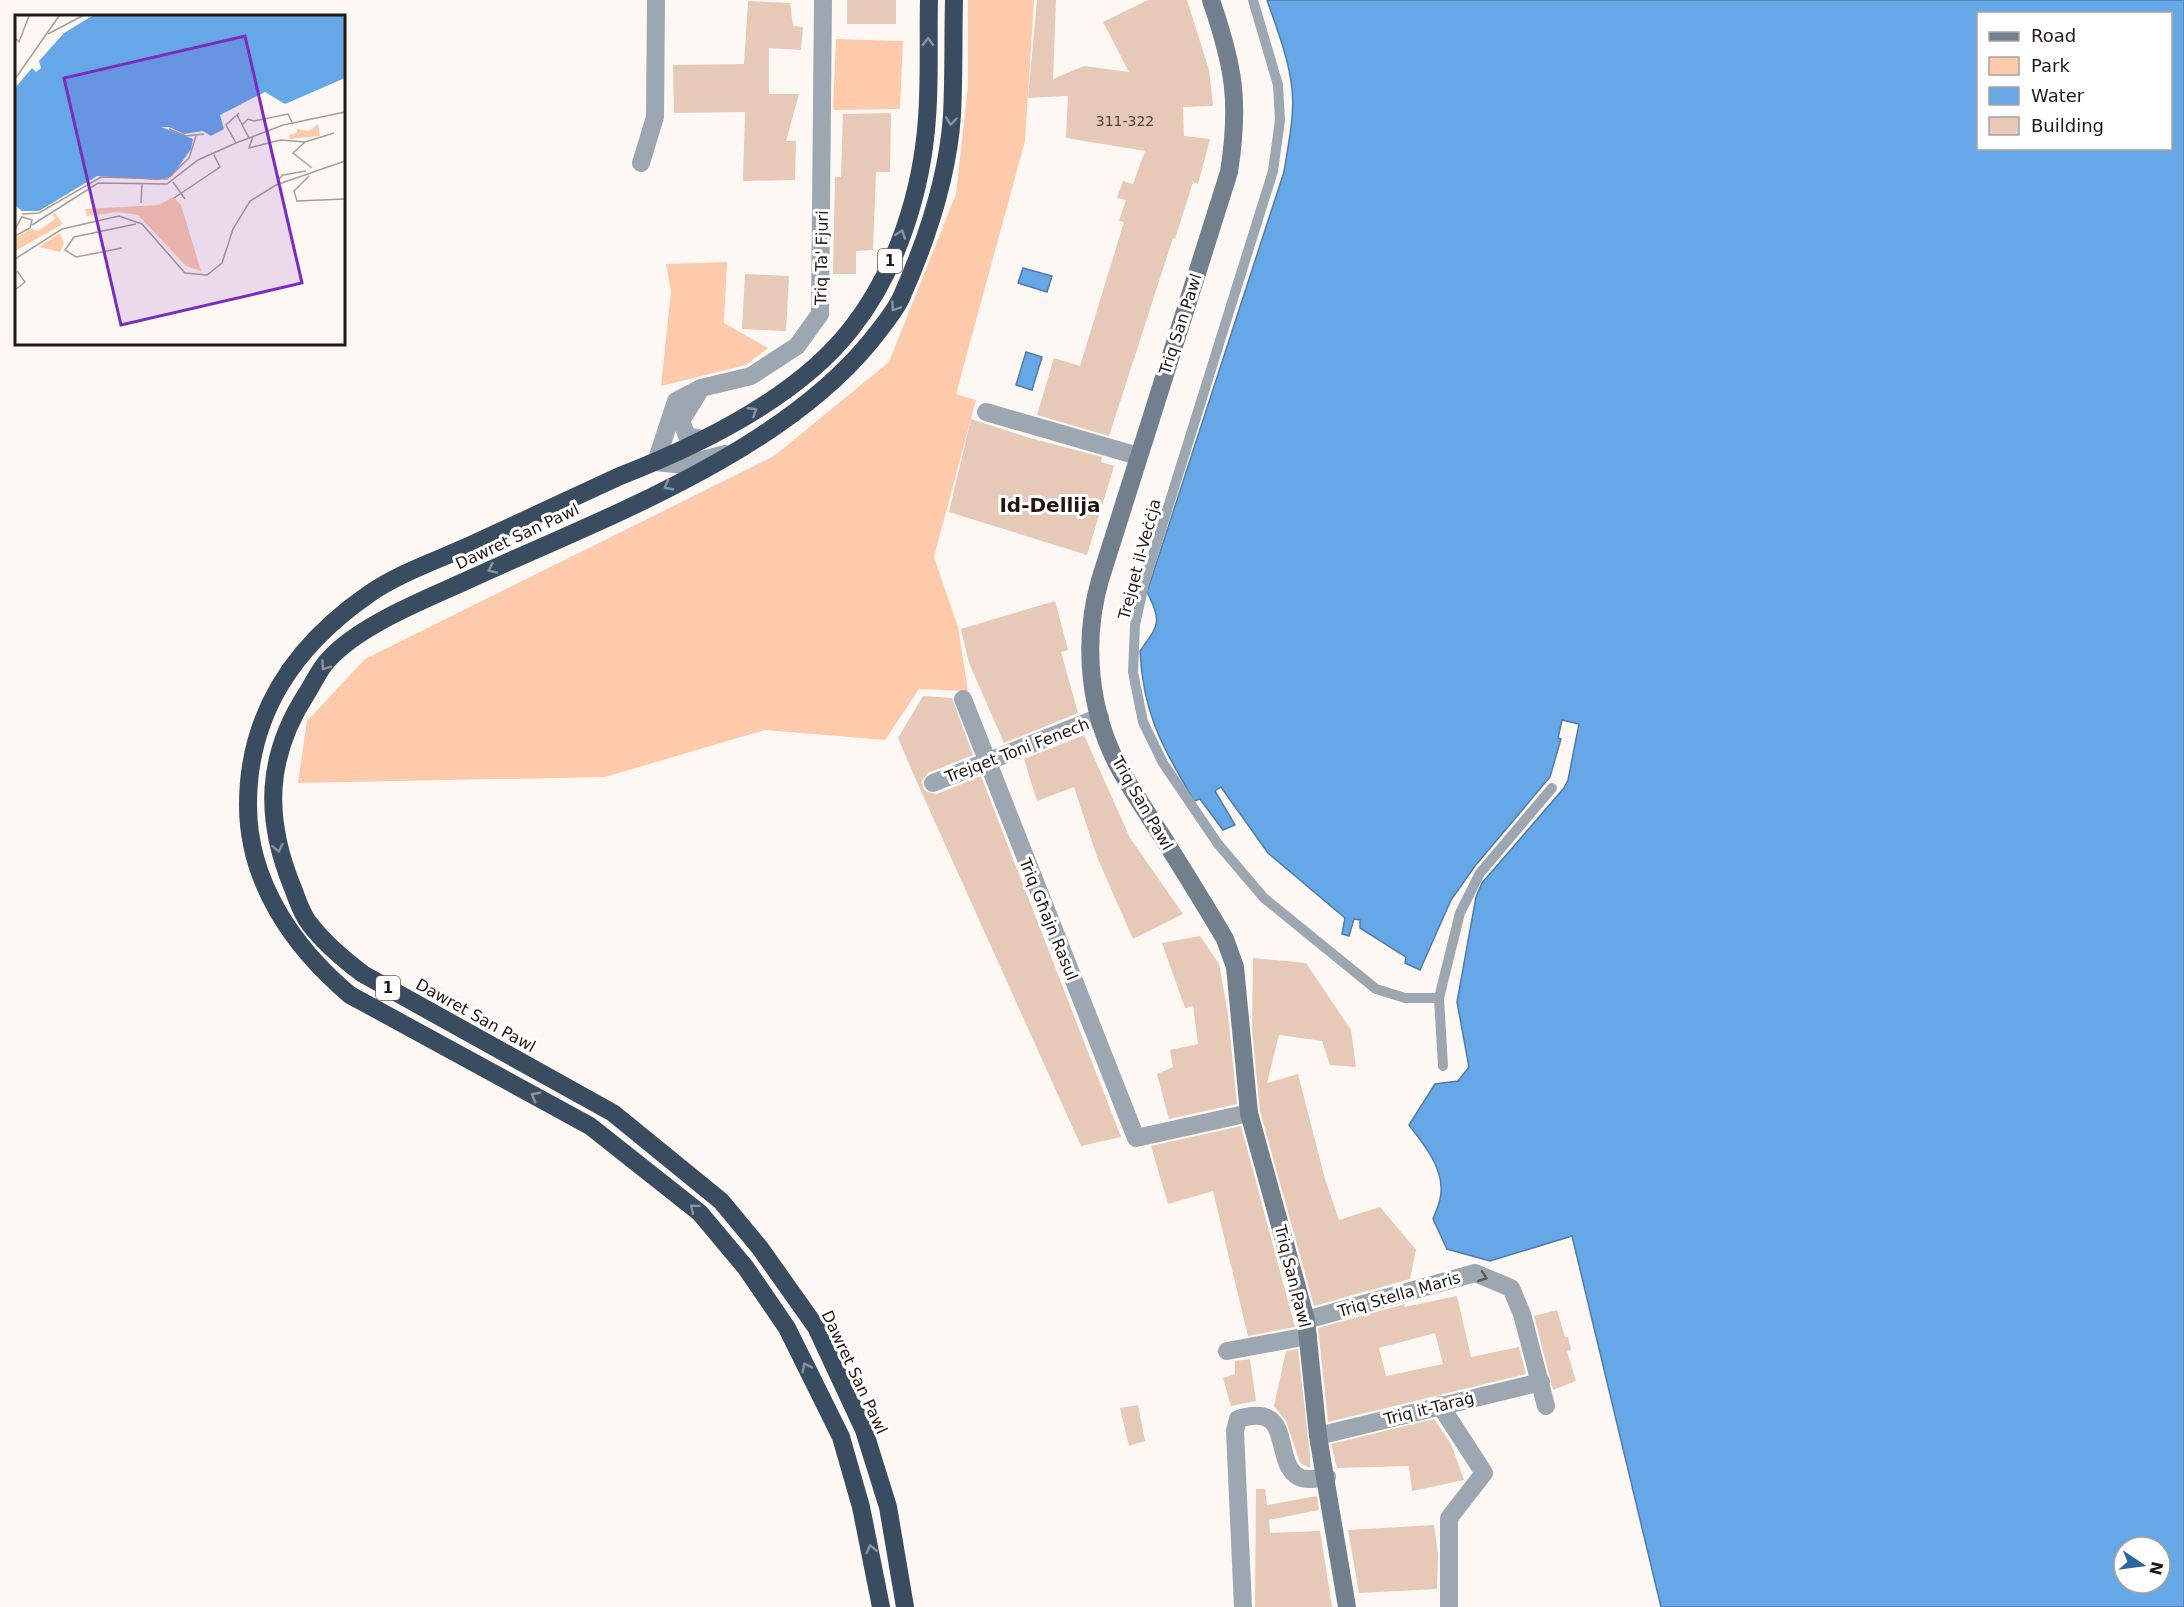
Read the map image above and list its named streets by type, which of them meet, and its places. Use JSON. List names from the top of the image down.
{
  "streets": {
    "highway": ["1", "Dawret San Pawl"],
    "street": [
      "Triq Ta' Fjuri",
      "Triq San Pawl",
      "Trejqet Toni Fenech",
      "Triq Għajn Rasul",
      "Triq Stella Maris",
      "Triq it-Taraġ"
    ],
    "lane": ["Trejqet il-Veċċja"]
  },
  "crossings": [
    ["Triq Ta' Fjuri", "Dawret San Pawl"],
    ["Triq San Pawl", "Trejqet Toni Fenech"],
    ["Triq San Pawl", "Triq Għajn Rasul"],
    ["Triq San Pawl", "Triq Stella Maris"],
    ["Triq San Pawl", "Triq it-Taraġ"],
    ["Trejqet Toni Fenech", "Triq Għajn Rasul"],
    ["Triq Stella Maris", "Triq it-Taraġ"]
  ],
  "districts": ["Id-Dellija"],
  "house_numbers": ["311-322"],
  "legend": [
    "Road",
    "Park",
    "Water",
    "Building"
  ],
  "north": "right"
}
